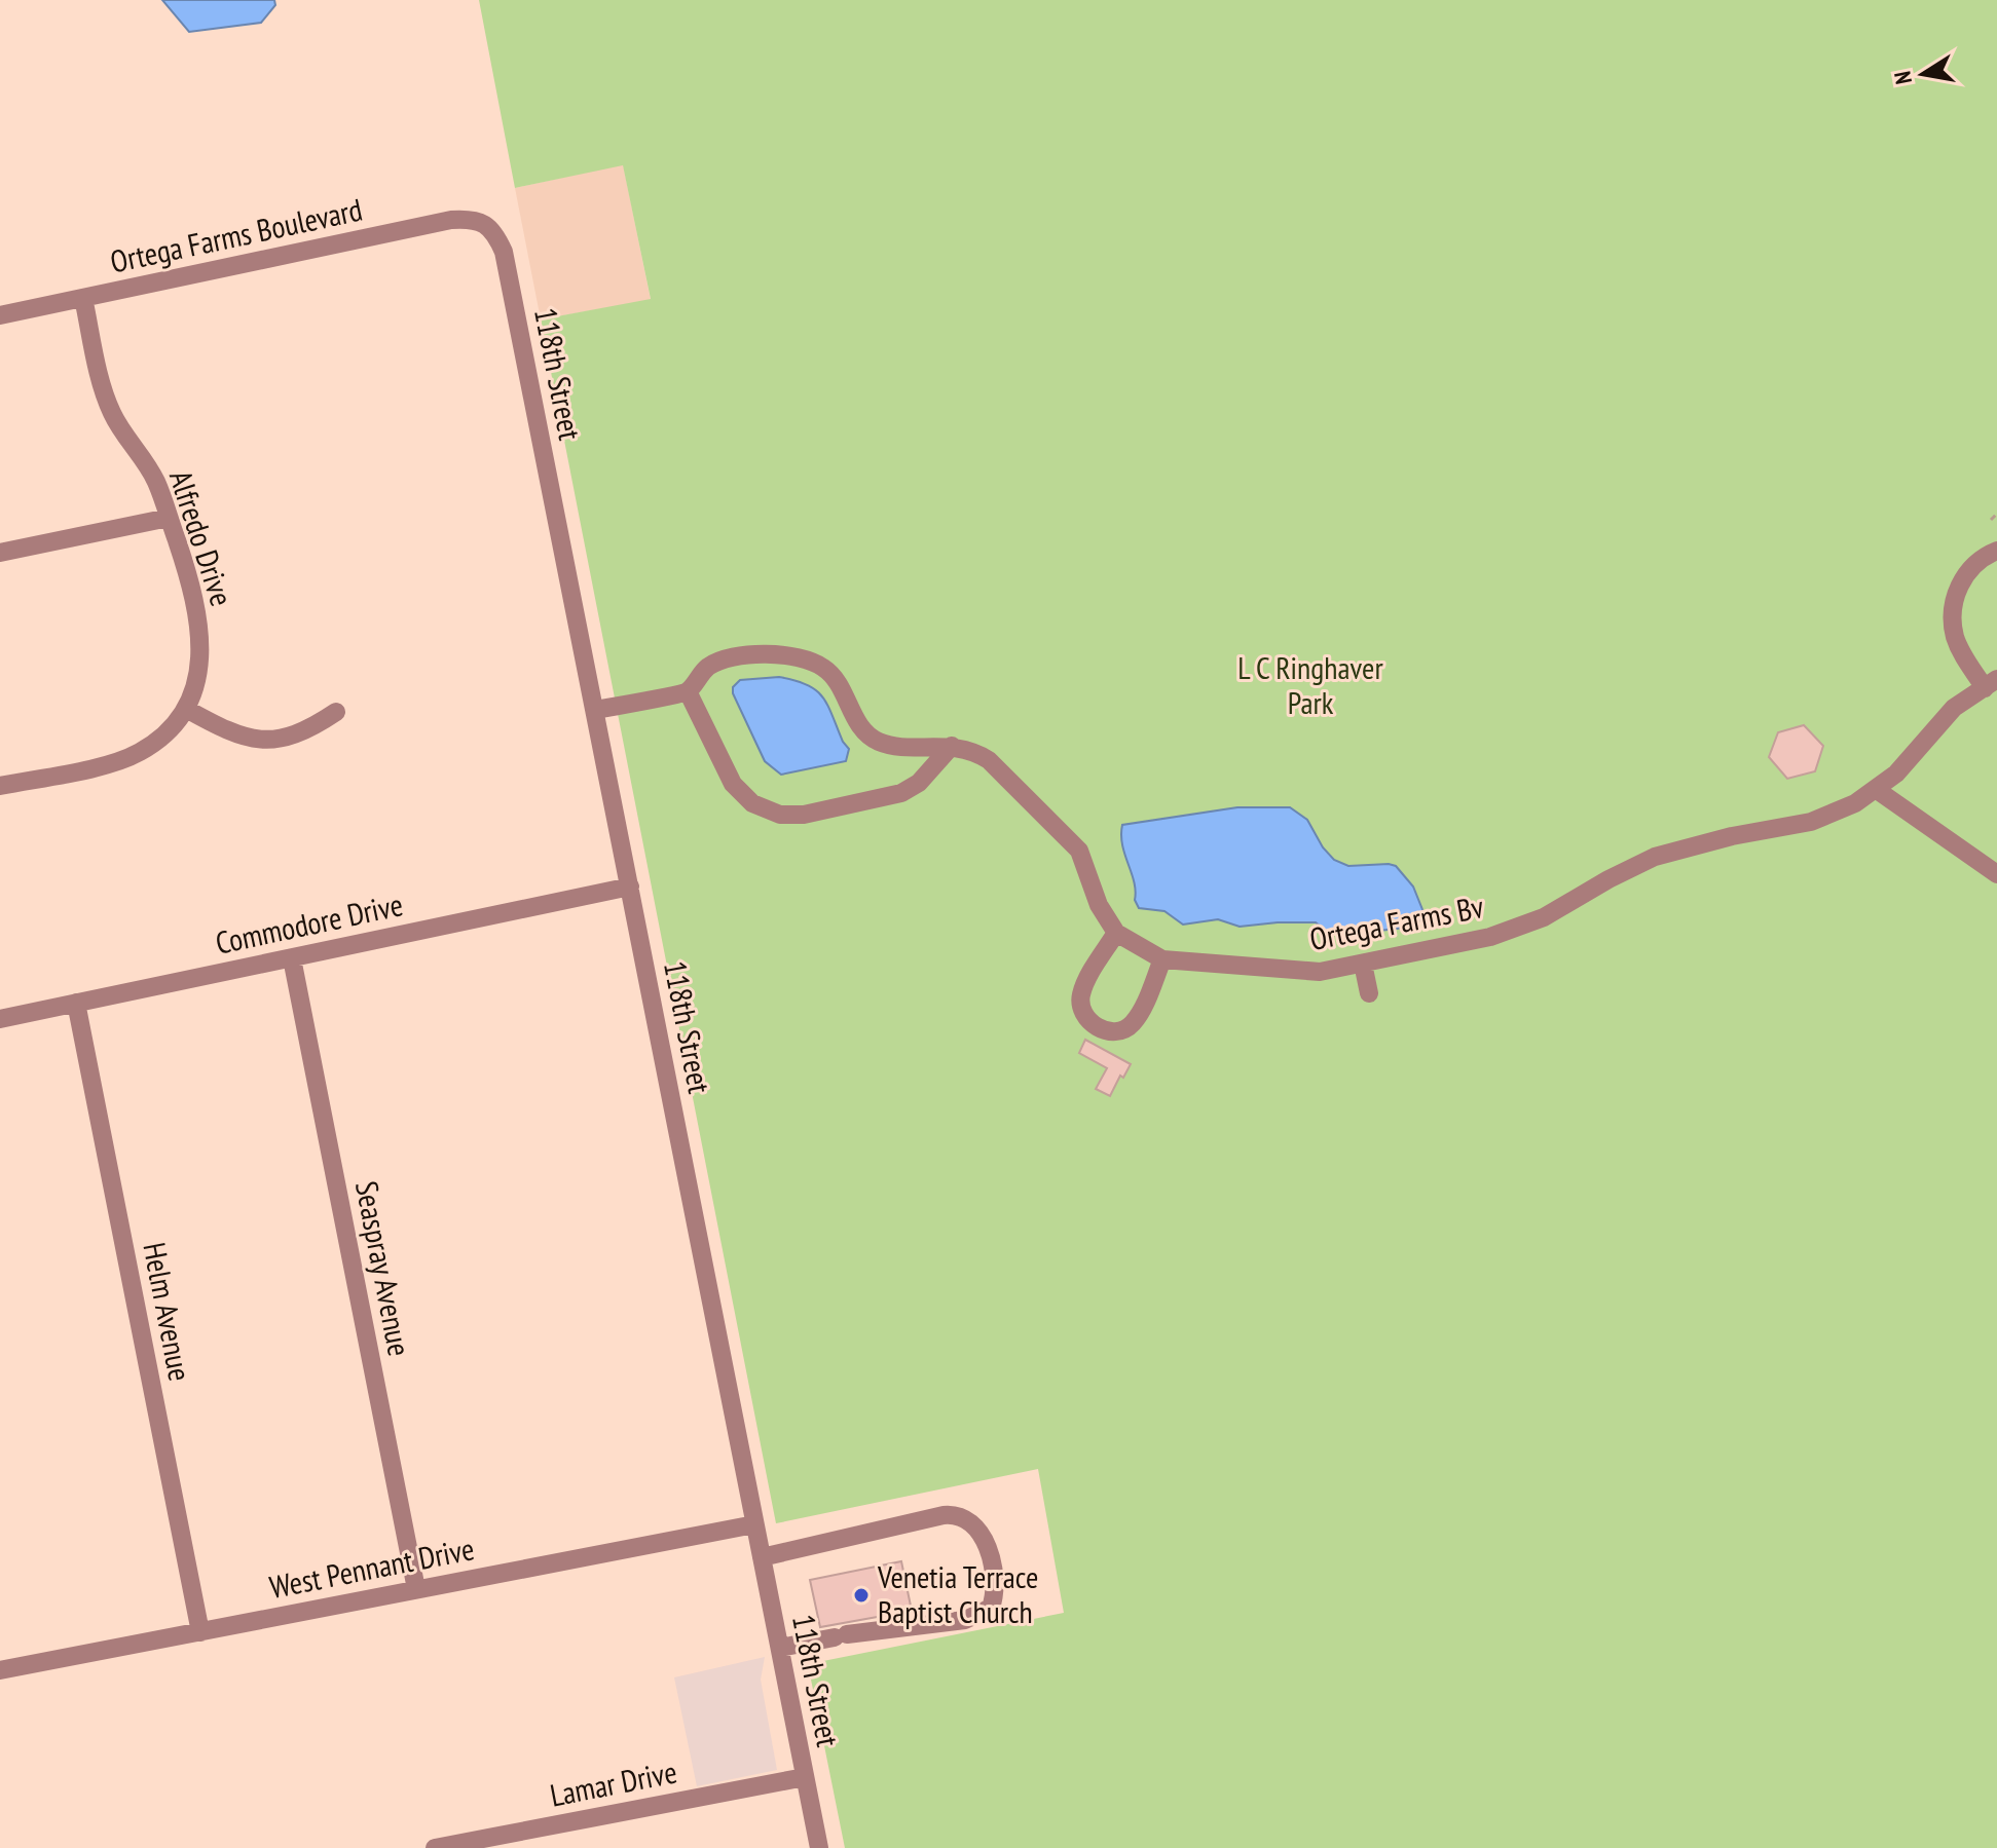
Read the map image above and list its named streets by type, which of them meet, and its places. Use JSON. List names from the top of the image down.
{
  "streets": {
    "street": [
      "Ortega Farms Boulevard",
      "118th Street",
      "Alfredo Drive",
      "Ortega Farms Bv",
      "Commodore Drive",
      "Seaspray Avenue",
      "Helm Avenue",
      "West Pennant Drive",
      "Lamar Drive"
    ]
  },
  "crossings": [
    ["Ortega Farms Boulevard", "118th Street"],
    ["Ortega Farms Boulevard", "Alfredo Drive"],
    ["118th Street", "Commodore Drive"],
    ["118th Street", "West Pennant Drive"],
    ["118th Street", "Lamar Drive"],
    ["Commodore Drive", "Seaspray Avenue"],
    ["Commodore Drive", "Helm Avenue"],
    ["Seaspray Avenue", "West Pennant Drive"],
    ["Helm Avenue", "West Pennant Drive"]
  ],
  "parks": ["L C Ringhaver Park"],
  "places": ["Venetia Terrace Baptist Church"],
  "north": "left"
}
